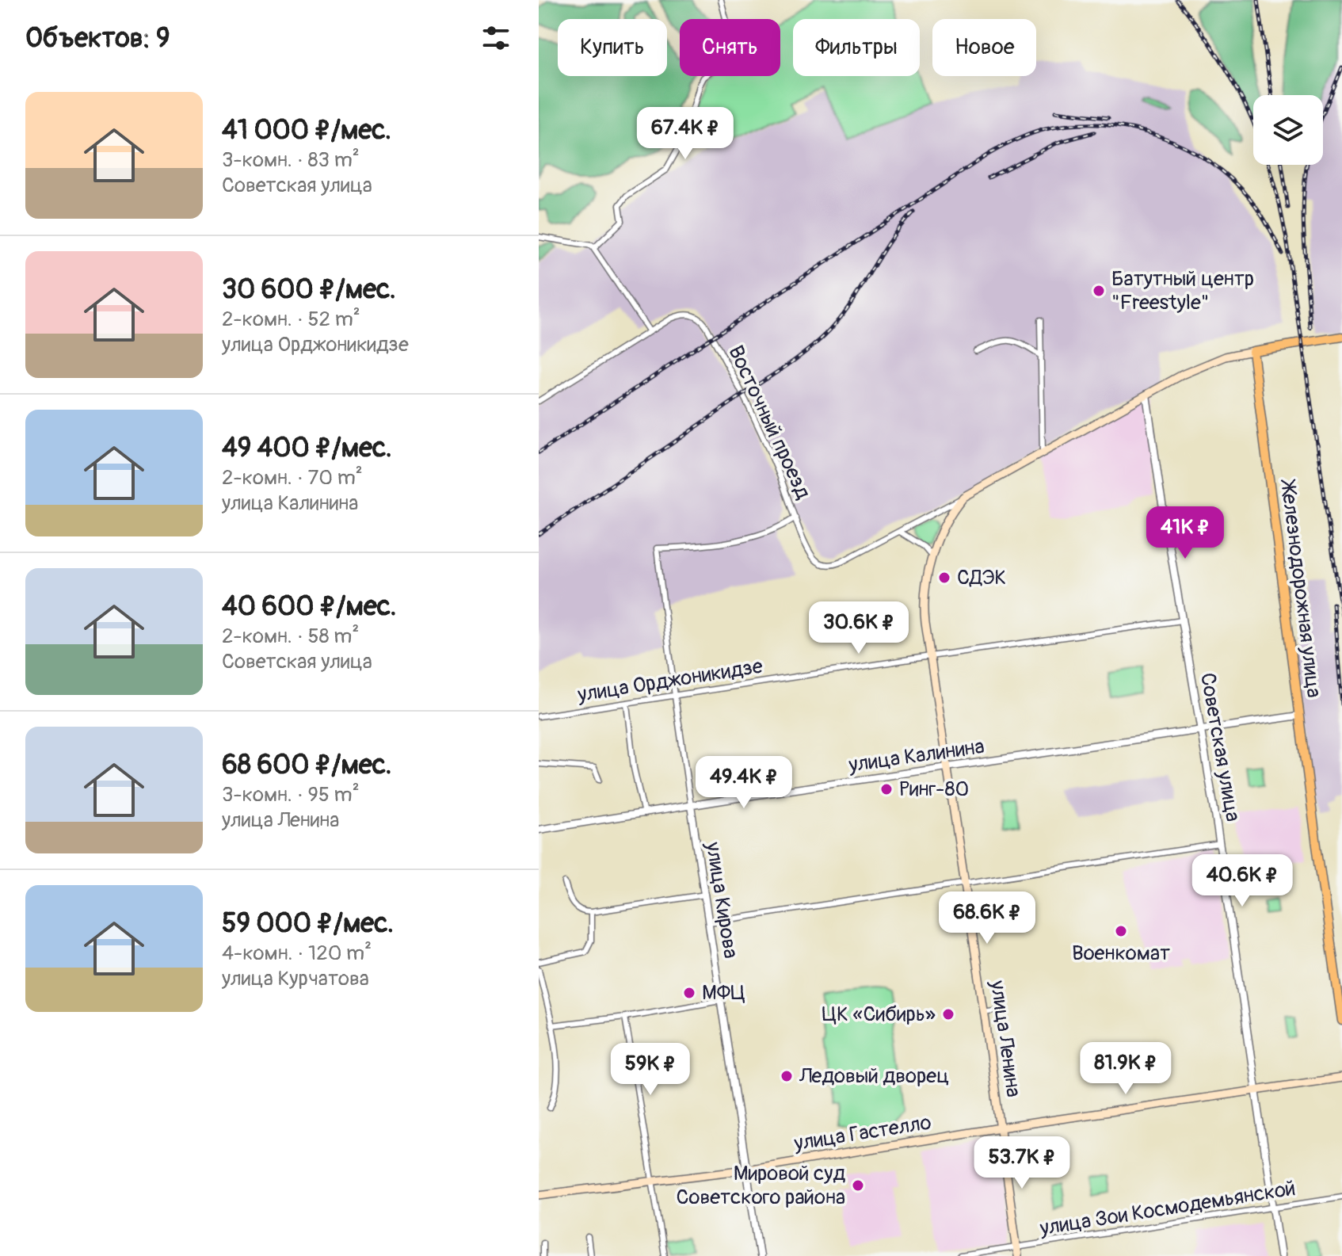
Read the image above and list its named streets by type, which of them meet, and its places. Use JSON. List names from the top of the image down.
{
  "streets": {
    "main road": ["Железнодорожная улица", "улица Ленина", "улица Гастелло"],
    "street": [
      "Восточный проезд",
      "улица Орджоникидзе",
      "Советская улица",
      "улица Калинина",
      "улица Кирова",
      "улица Зои Космодемьянской"
    ]
  },
  "crossings": [
    ["Восточный проезд", "улица Кирова"],
    ["Восточный проезд", "улица Ленина"],
    ["Железнодорожная улица", "улица Калинина"],
    ["улица Орджоникидзе", "Советская улица"],
    ["улица Орджоникидзе", "улица Кирова"],
    ["улица Орджоникидзе", "улица Ленина"],
    ["Советская улица", "улица Калинина"],
    ["Советская улица", "улица Гастелло"],
    ["Советская улица", "улица Зои Космодемьянской"],
    ["улица Калинина", "улица Кирова"],
    ["улица Калинина", "улица Ленина"],
    ["улица Кирова", "улица Гастелло"],
    ["улица Ленина", "улица Гастелло"],
    ["улица Ленина", "улица Зои Космодемьянской"]
  ],
  "places": [
    "Батутный центр \"Freestyle\"",
    "СДЭК",
    "Ринг-80",
    "Военкомат",
    "МФЦ",
    "ЦК «Сибирь»",
    "Ледовый дворец",
    "Мировой суд Советского района"
  ],
  "page": {
    "heading": "Объектов: 9",
    "chip": [
      "Купить",
      "Снять",
      "Фильтры",
      "Новое"
    ],
    "list": [
      {
        "name": "41 000 ₽/мес.",
        "note": "3-комн. · 83 m² · Советская улица"
      },
      {
        "name": "30 600 ₽/мес.",
        "note": "2-комн. · 52 m² · улица Орджоникидзе"
      },
      {
        "name": "49 400 ₽/мес.",
        "note": "2-комн. · 70 m² · улица Калинина"
      },
      {
        "name": "40 600 ₽/мес.",
        "note": "2-комн. · 58 m² · Советская улица"
      },
      {
        "name": "68 600 ₽/мес.",
        "note": "3-комн. · 95 m² · улица Ленина"
      },
      {
        "name": "59 000 ₽/мес.",
        "note": "4-комн. · 120 m² · улица Курчатова"
      }
    ],
    "price": [
      "67.4K ₽",
      "41K ₽",
      "30.6K ₽",
      "49.4K ₽",
      "40.6K ₽",
      "68.6K ₽",
      "81.9K ₽",
      "59K ₽",
      "53.7K ₽"
    ]
  }
}
